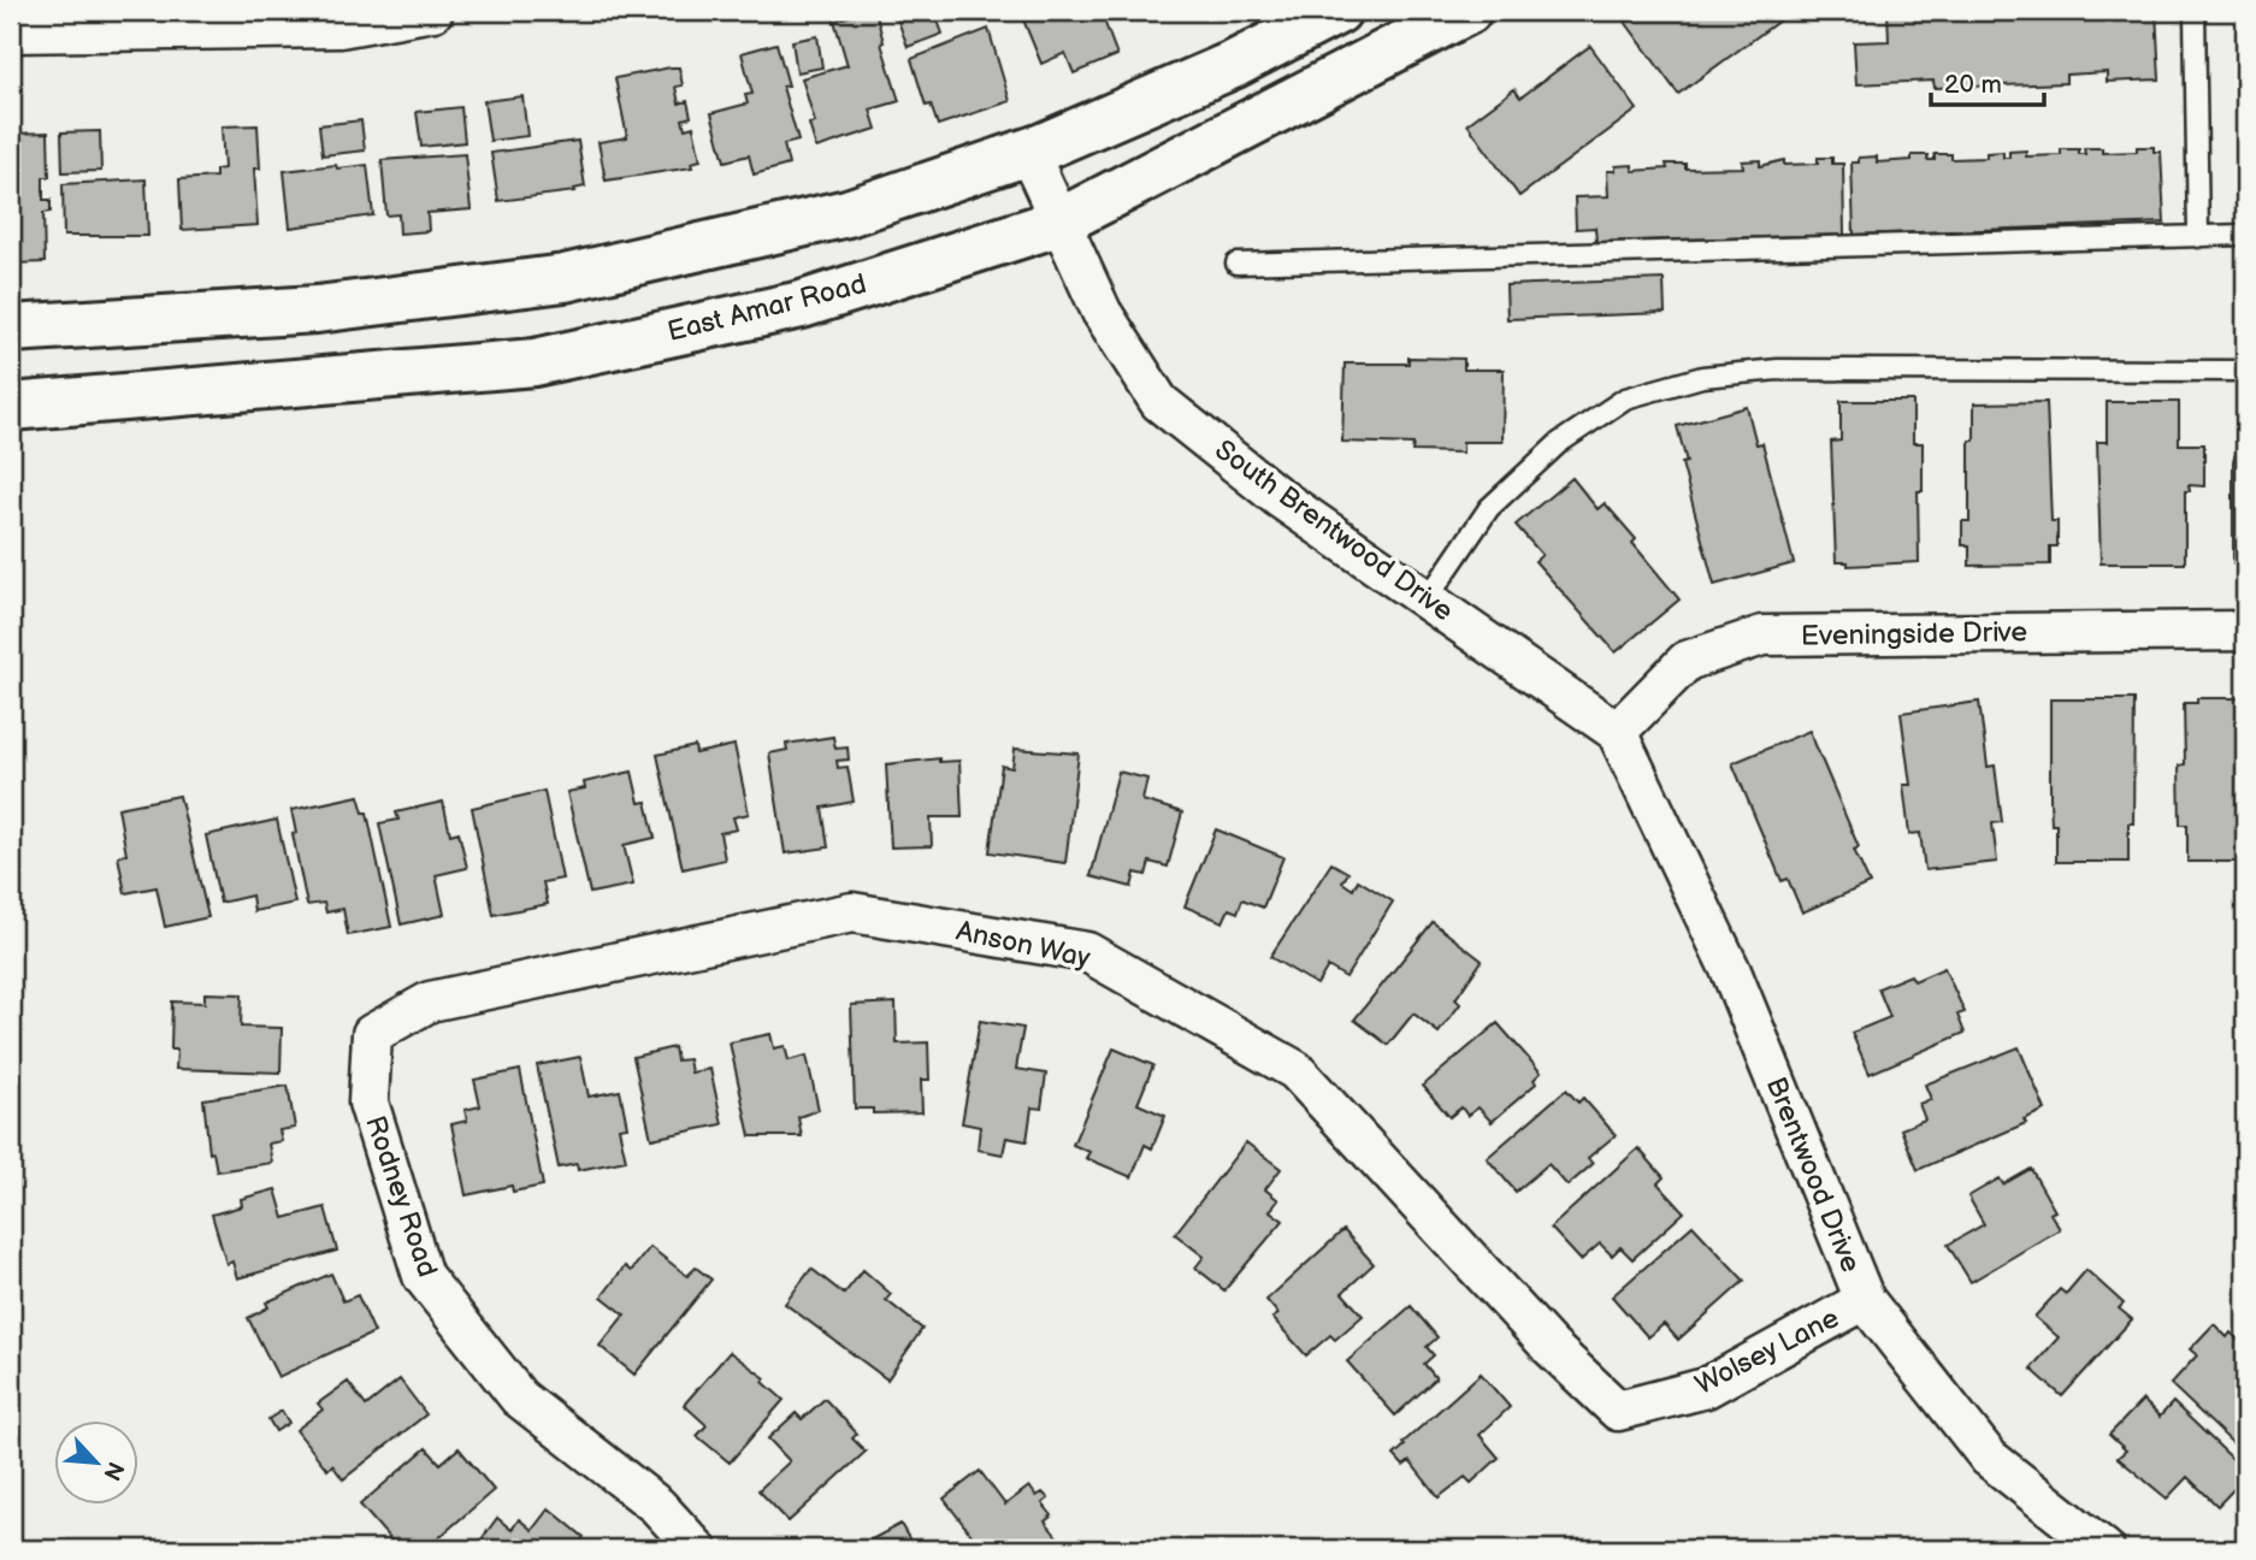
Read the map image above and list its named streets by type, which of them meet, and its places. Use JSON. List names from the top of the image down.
{
  "streets": {
    "main road": ["East Amar Road"],
    "street": [
      "South Brentwood Drive",
      "Eveningside Drive",
      "Anson Way",
      "Brentwood Drive",
      "Rodney Road",
      "Wolsey Lane"
    ]
  },
  "crossings": [
    ["East Amar Road", "South Brentwood Drive"],
    ["South Brentwood Drive", "Eveningside Drive"],
    ["South Brentwood Drive", "Brentwood Drive"],
    ["Eveningside Drive", "Brentwood Drive"],
    ["Anson Way", "Rodney Road"],
    ["Anson Way", "Wolsey Lane"],
    ["Brentwood Drive", "Wolsey Lane"]
  ],
  "scale_bar": "20 m",
  "north": "bottom right"
}
